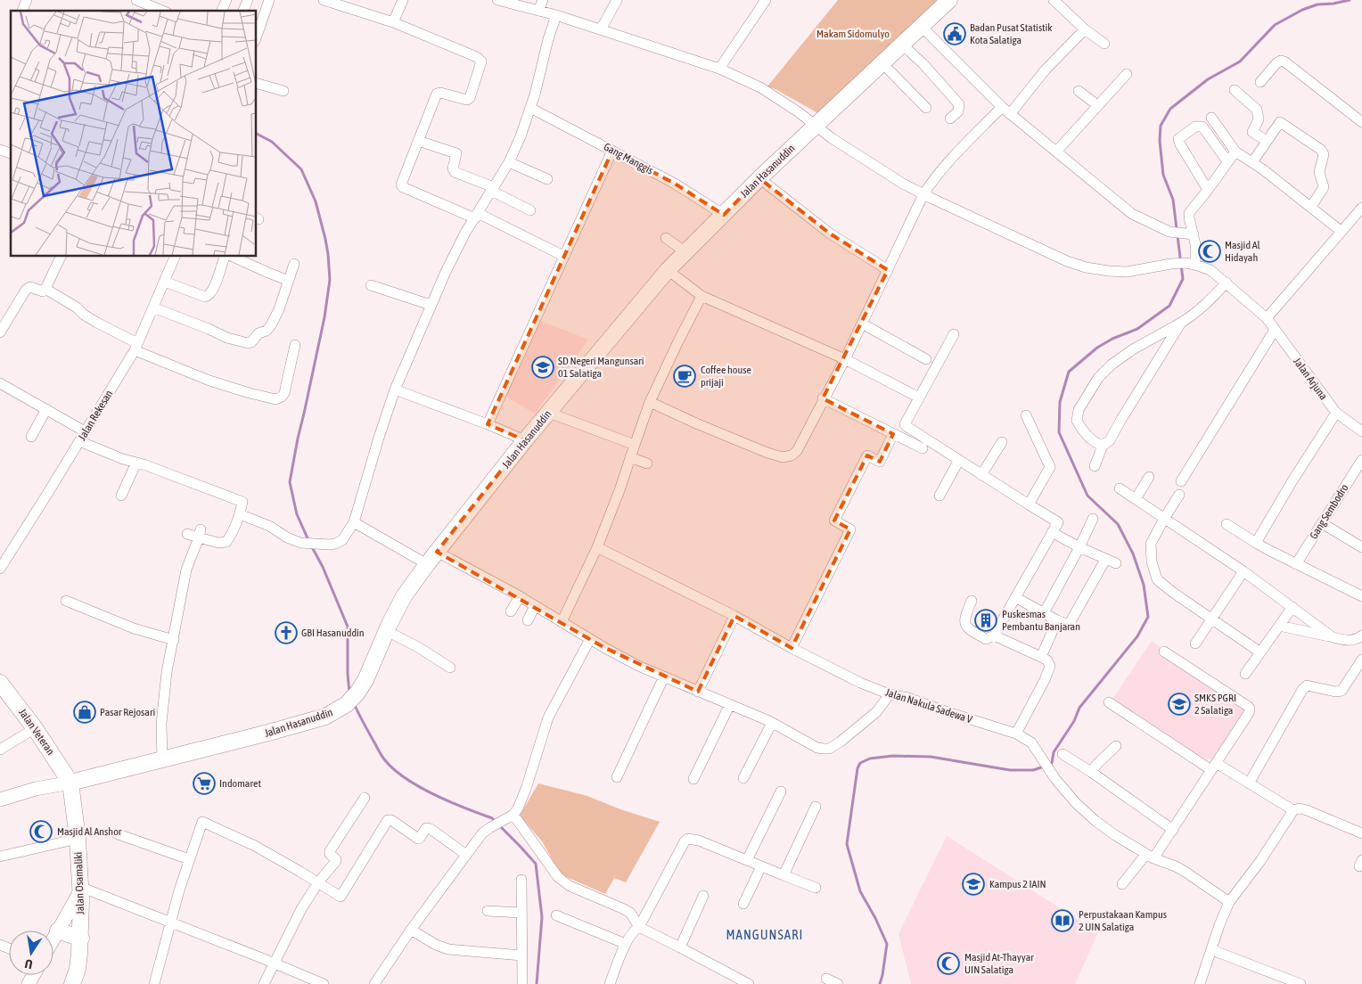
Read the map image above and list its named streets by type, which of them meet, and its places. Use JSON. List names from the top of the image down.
{
  "streets": {
    "main road": ["Jalan Hasanuddin", "Jalan Veteran", "Jalan Osamaliki"],
    "street": [
      "Gang Manggis",
      "Jalan Arjuna",
      "Jalan Rekesan",
      "Gang Sembodro",
      "Jalan Nakula Sadewa V"
    ]
  },
  "crossings": [
    ["Gang Manggis", "Jalan Hasanuddin"],
    ["Jalan Hasanuddin", "Jalan Veteran"],
    ["Jalan Hasanuddin", "Jalan Osamaliki"],
    ["Jalan Veteran", "Jalan Osamaliki"]
  ],
  "districts": ["MANGUNSARI"],
  "parks": ["Makam Sidomulyo"],
  "places": {
    "public building": ["Badan Pusat Statistik Kota Salatiga"],
    "mosque": ["Masjid Al Hidayah", "Masjid Al Anshor", "Masjid At-Thayyar UIN Salatiga"],
    "school or university": ["SD Negeri Mangunsari 01 Salatiga", "SMKS PGRI 2 Salatiga", "Kampus 2 IAIN"],
    "cafe": ["Coffee house prijaji"],
    "building": ["Puskesmas Pembantu Banjaran"],
    "church": ["GBI Hasanuddin"],
    "shop": ["Pasar Rejosari"],
    "supermarket": ["Indomaret"],
    "library": ["Perpustakaan Kampus 2 UIN Salatiga"]
  },
  "north": "bottom"
}
